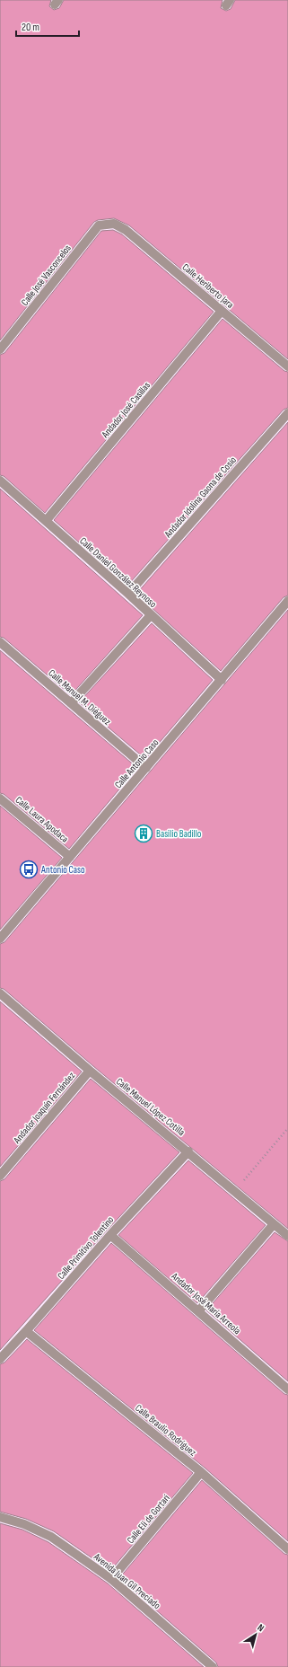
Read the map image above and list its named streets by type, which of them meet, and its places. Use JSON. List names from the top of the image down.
{
  "streets": {
    "street": [
      "Calle José Vasconcelos",
      "Calle Heriberto Jara",
      "Andador José Casillas",
      "Andador Idolina Gaona de Cosío",
      "Calle Daniel González Reynoso",
      "Calle Manuel M. Diéguez",
      "Calle Antonio Caso",
      "Calle Laura Apodaca",
      "Calle Manuel López Cotilla",
      "Andador Joaquín Fernández",
      "Calle Primitivo Tolentino",
      "Andador José María Arreola",
      "Calle Braulio Rodríguez",
      "Calle Eli de Gortari",
      "Avenida Juan Gil Preciado"
    ]
  },
  "crossings": [
    ["Calle José Vasconcelos", "Calle Heriberto Jara"],
    ["Calle Heriberto Jara", "Andador José Casillas"],
    ["Andador José Casillas", "Calle Daniel González Reynoso"],
    ["Andador Idolina Gaona de Cosío", "Calle Daniel González Reynoso"],
    ["Calle Daniel González Reynoso", "Calle Antonio Caso"],
    ["Calle Manuel M. Diéguez", "Calle Antonio Caso"],
    ["Calle Antonio Caso", "Calle Laura Apodaca"],
    ["Calle Manuel López Cotilla", "Andador Joaquín Fernández"],
    ["Calle Manuel López Cotilla", "Calle Primitivo Tolentino"],
    ["Calle Primitivo Tolentino", "Andador José María Arreola"],
    ["Calle Primitivo Tolentino", "Calle Braulio Rodríguez"],
    ["Calle Braulio Rodríguez", "Calle Eli de Gortari"],
    ["Calle Eli de Gortari", "Avenida Juan Gil Preciado"]
  ],
  "places": {
    "building": ["Basilio Badillo"],
    "bus stop": ["Antonio Caso"]
  },
  "scale_bar": "20 m",
  "north": "top right"
}
